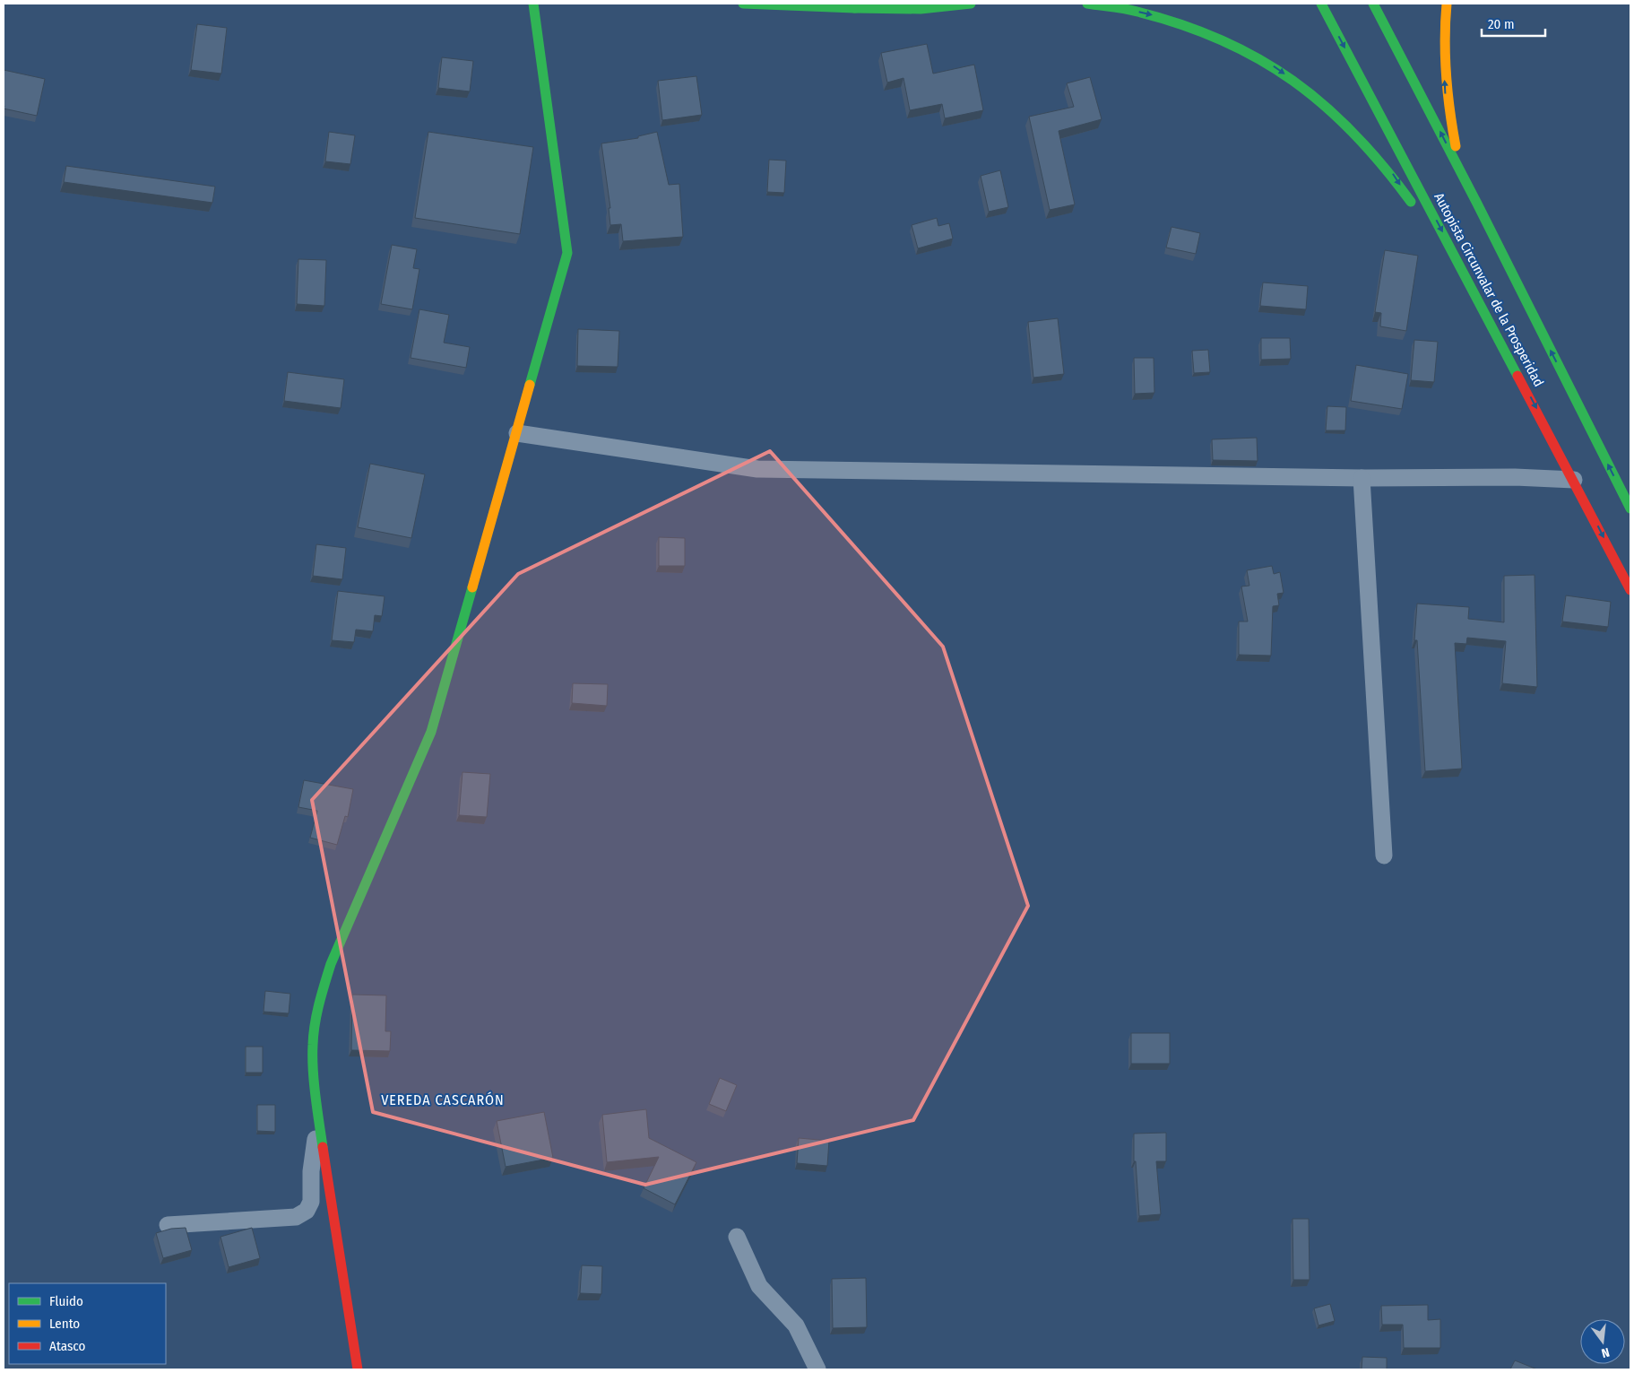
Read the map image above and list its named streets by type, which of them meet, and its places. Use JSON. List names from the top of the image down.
{
  "streets": {
    "main road": ["Autopista Circunvalar de la Prosperidad"]
  },
  "districts": ["VEREDA CASCARÓN"],
  "legend": ["Fluido", "Lento", "Atasco"],
  "scale_bar": "20 m",
  "north": "bottom"
}
